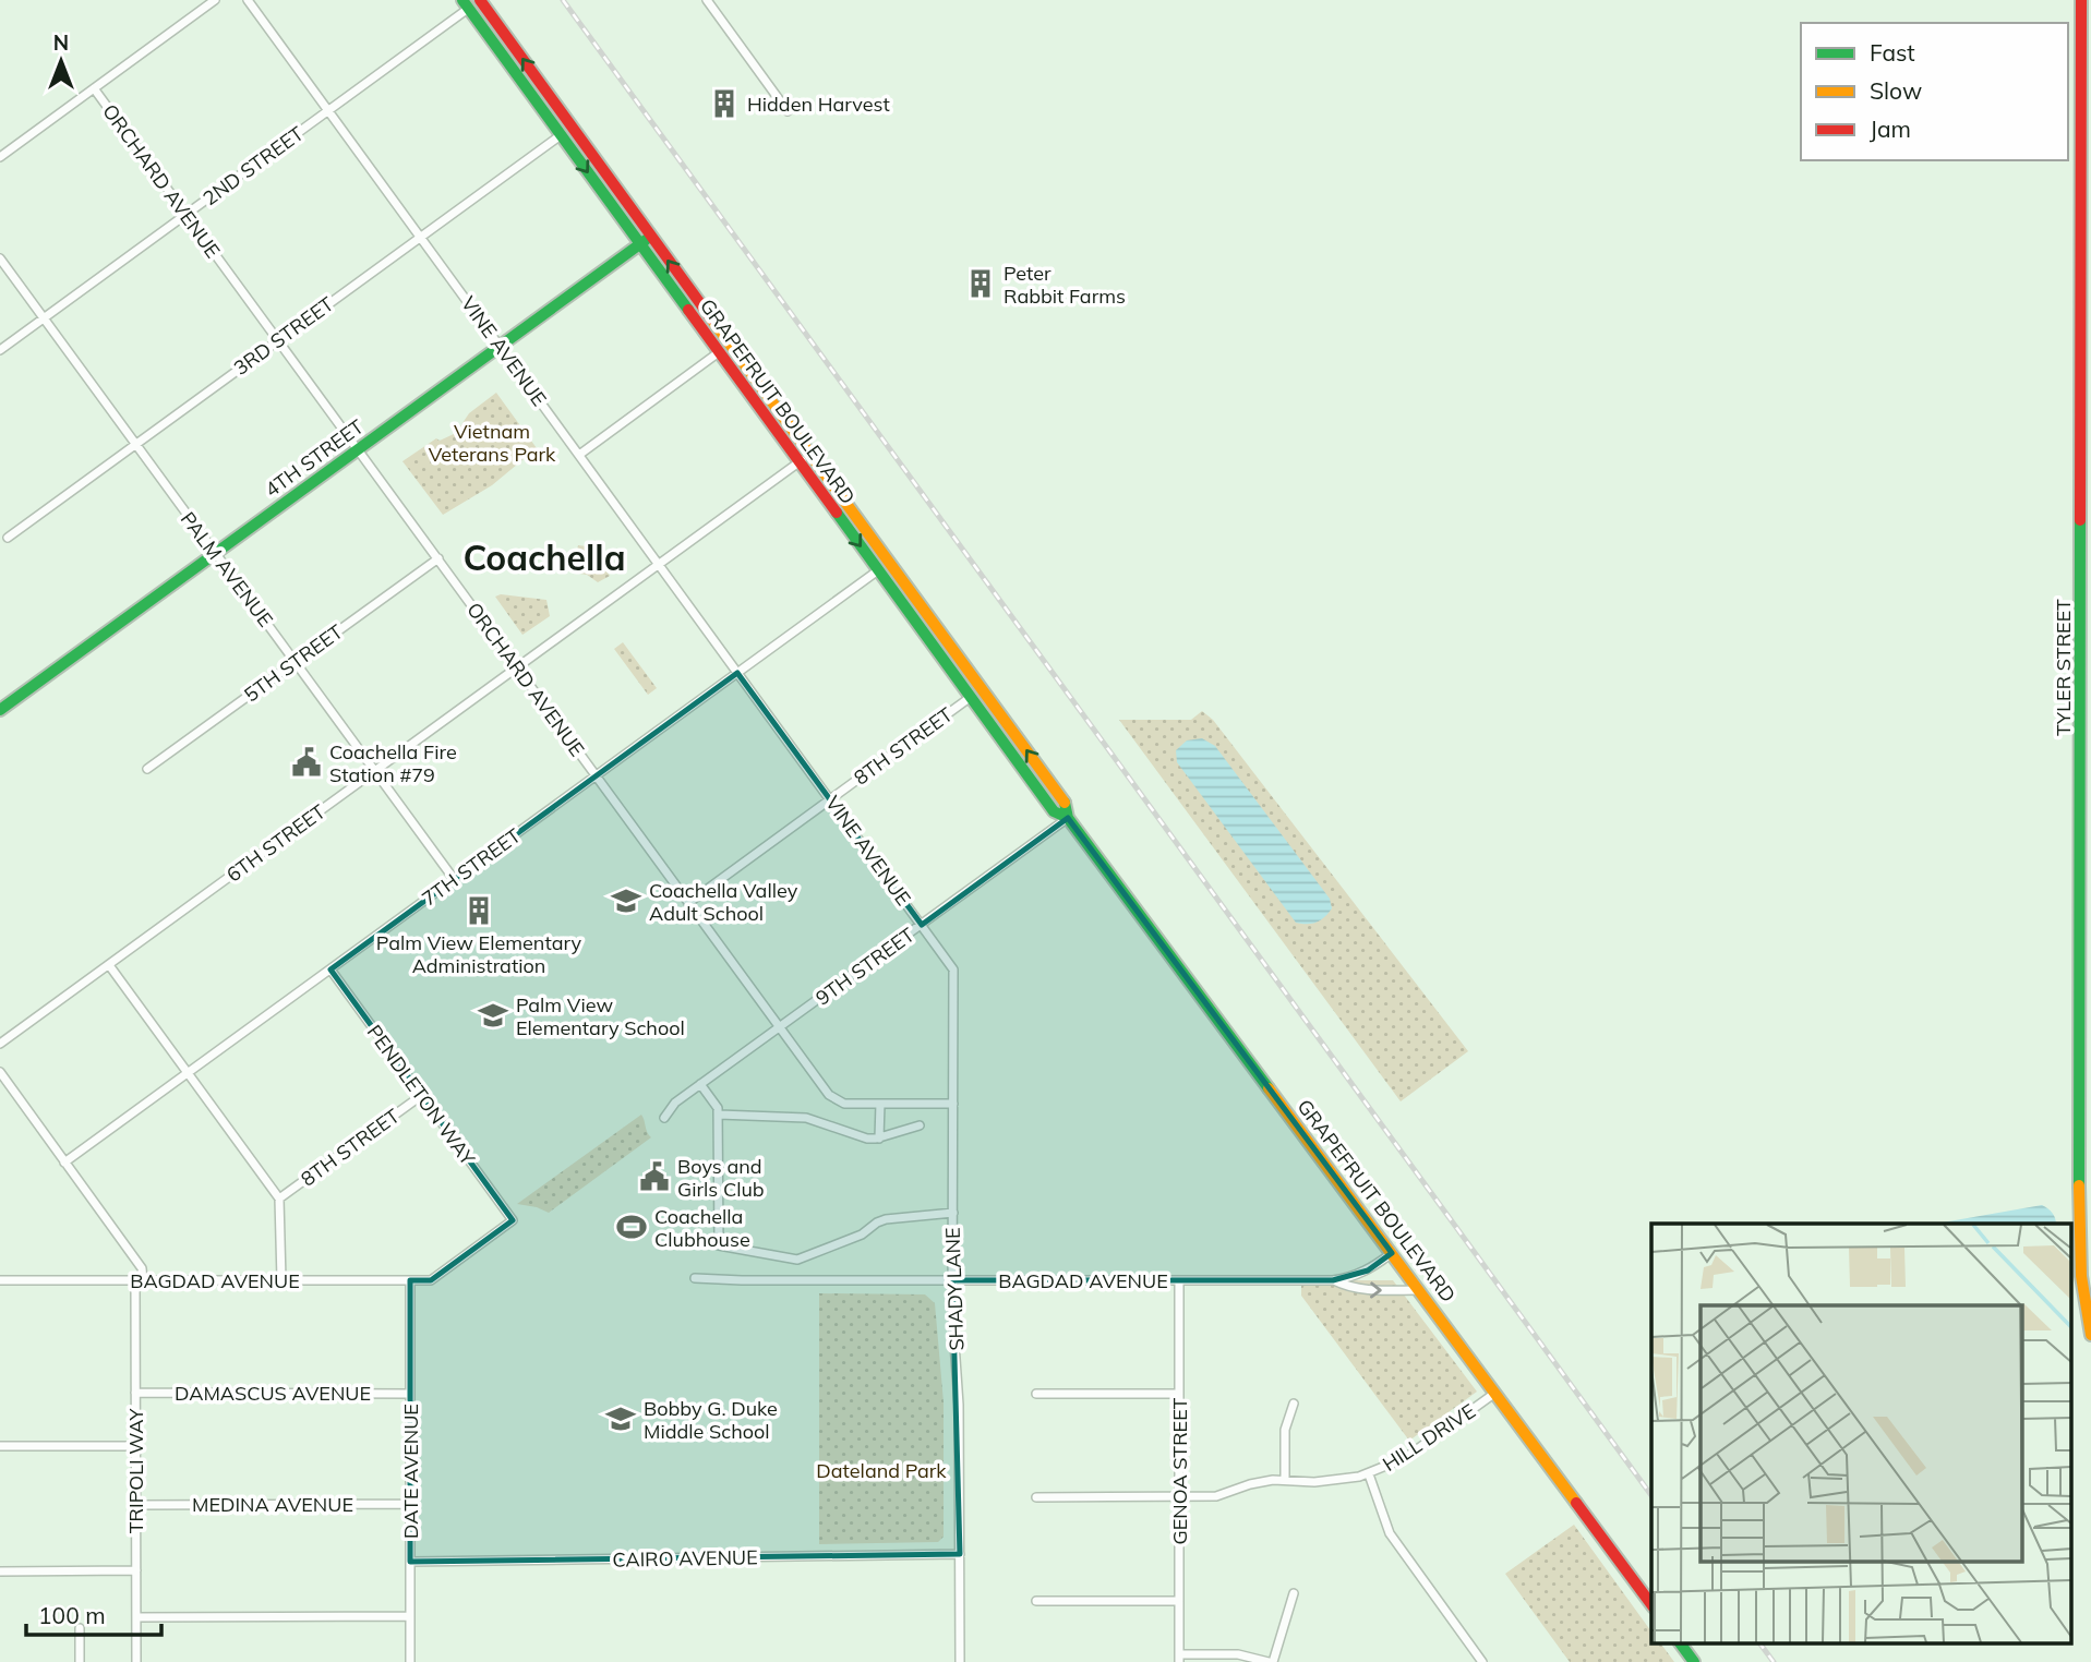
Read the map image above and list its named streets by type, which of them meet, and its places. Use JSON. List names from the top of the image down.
{
  "streets": {
    "main road": ["GRAPEFRUIT BOULEVARD", "4TH STREET", "TYLER STREET"],
    "street": [
      "2ND STREET",
      "ORCHARD AVENUE",
      "3RD STREET",
      "VINE AVENUE",
      "PALM AVENUE",
      "5TH STREET",
      "8TH STREET",
      "6TH STREET",
      "7TH STREET",
      "9TH STREET",
      "PENDLETON WAY",
      "BAGDAD AVENUE",
      "SHADY LANE",
      "DAMASCUS AVENUE",
      "HILL DRIVE",
      "TRIPOLI WAY",
      "DATE AVENUE",
      "GENOA STREET",
      "MEDINA AVENUE",
      "CAIRO AVENUE"
    ]
  },
  "crossings": [
    ["2ND STREET", "ORCHARD AVENUE"],
    ["2ND STREET", "VINE AVENUE"],
    ["2ND STREET", "GRAPEFRUIT BOULEVARD"],
    ["2ND STREET", "PALM AVENUE"],
    ["ORCHARD AVENUE", "3RD STREET"],
    ["ORCHARD AVENUE", "4TH STREET"],
    ["ORCHARD AVENUE", "5TH STREET"],
    ["ORCHARD AVENUE", "8TH STREET"],
    ["ORCHARD AVENUE", "6TH STREET"],
    ["ORCHARD AVENUE", "7TH STREET"],
    ["ORCHARD AVENUE", "9TH STREET"],
    ["ORCHARD AVENUE", "SHADY LANE"],
    ["3RD STREET", "VINE AVENUE"],
    ["3RD STREET", "GRAPEFRUIT BOULEVARD"],
    ["3RD STREET", "PALM AVENUE"],
    ["VINE AVENUE", "4TH STREET"],
    ["VINE AVENUE", "8TH STREET"],
    ["VINE AVENUE", "6TH STREET"],
    ["VINE AVENUE", "7TH STREET"],
    ["VINE AVENUE", "9TH STREET"],
    ["VINE AVENUE", "SHADY LANE"],
    ["GRAPEFRUIT BOULEVARD", "4TH STREET"],
    ["GRAPEFRUIT BOULEVARD", "8TH STREET"],
    ["GRAPEFRUIT BOULEVARD", "6TH STREET"],
    ["GRAPEFRUIT BOULEVARD", "7TH STREET"],
    ["GRAPEFRUIT BOULEVARD", "9TH STREET"],
    ["GRAPEFRUIT BOULEVARD", "BAGDAD AVENUE"],
    ["GRAPEFRUIT BOULEVARD", "HILL DRIVE"],
    ["4TH STREET", "PALM AVENUE"],
    ["PALM AVENUE", "5TH STREET"],
    ["PALM AVENUE", "6TH STREET"],
    ["PALM AVENUE", "7TH STREET"],
    ["8TH STREET", "PENDLETON WAY"],
    ["7TH STREET", "PENDLETON WAY"],
    ["7TH STREET", "TRIPOLI WAY"],
    ["9TH STREET", "SHADY LANE"],
    ["PENDLETON WAY", "BAGDAD AVENUE"],
    ["BAGDAD AVENUE", "SHADY LANE"],
    ["BAGDAD AVENUE", "TRIPOLI WAY"],
    ["BAGDAD AVENUE", "DATE AVENUE"],
    ["BAGDAD AVENUE", "GENOA STREET"],
    ["SHADY LANE", "CAIRO AVENUE"],
    ["DAMASCUS AVENUE", "TRIPOLI WAY"],
    ["DAMASCUS AVENUE", "DATE AVENUE"],
    ["HILL DRIVE", "GENOA STREET"],
    ["TRIPOLI WAY", "MEDINA AVENUE"],
    ["DATE AVENUE", "MEDINA AVENUE"],
    ["DATE AVENUE", "CAIRO AVENUE"]
  ],
  "districts": ["Coachella"],
  "parks": ["Vietnam Veterans Park", "Dateland Park"],
  "places": {
    "building": ["Hidden Harvest", "Peter Rabbit Farms", "Palm View Elementary Administration"],
    "public building": ["Coachella Fire Station #79", "Boys and Girls Club"],
    "school or university": ["Coachella Valley Adult School", "Palm View Elementary School", "Bobby G. Duke Middle School"],
    "sports": ["Coachella Clubhouse"]
  },
  "legend": ["Fast", "Slow", "Jam"],
  "scale_bar": "100 m",
  "north": "top"
}
